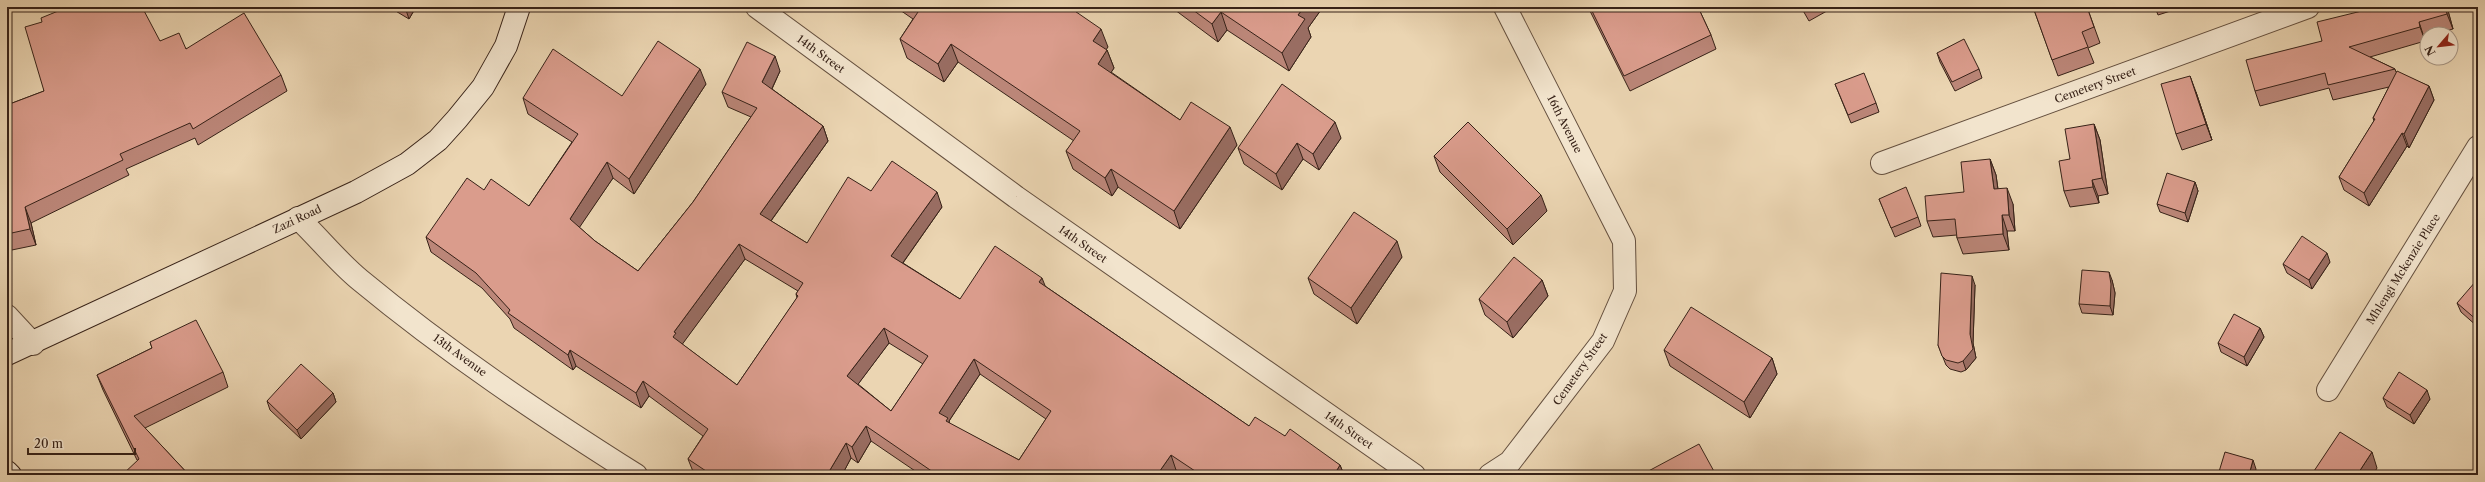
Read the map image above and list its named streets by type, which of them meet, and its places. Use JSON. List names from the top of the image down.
{
  "streets": {
    "street": [
      "14th Street",
      "Cemetery Street",
      "16th Avenue",
      "Zazi Road",
      "Mhlengi Mckenzie Place",
      "13th Avenue"
    ]
  },
  "crossings": [
    ["Cemetery Street", "16th Avenue"],
    ["Zazi Road", "13th Avenue"]
  ],
  "scale_bar": "20 m",
  "north": "bottom left"
}
